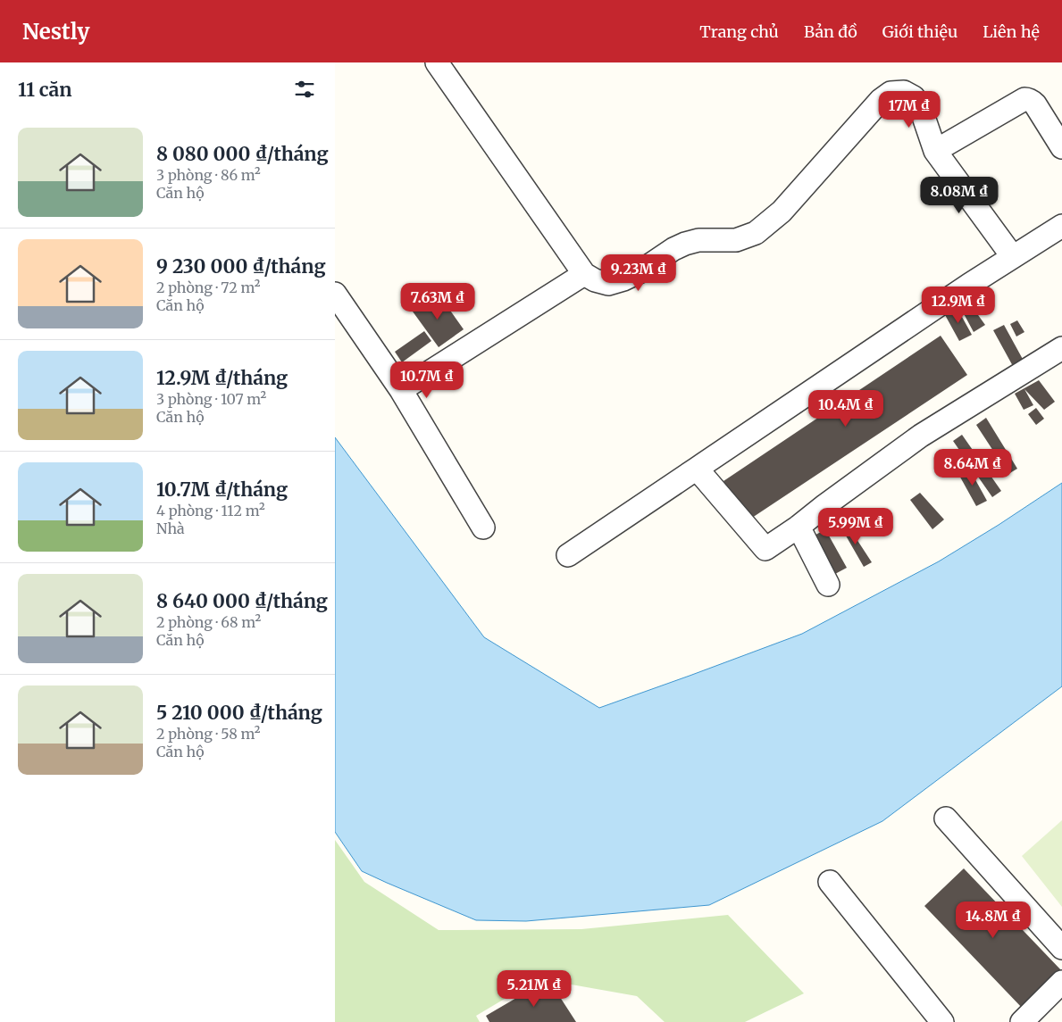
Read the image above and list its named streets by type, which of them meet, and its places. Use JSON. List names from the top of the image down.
{
  "page": {
    "header": "Nestly",
    "nav": [
      "Trang chủ",
      "Bản đồ",
      "Giới thiệu",
      "Liên hệ"
    ],
    "heading": "11 căn",
    "price": [
      "17M ₫",
      "8.08M ₫",
      "9.23M ₫",
      "7.63M ₫",
      "12.9M ₫",
      "10.7M ₫",
      "10.4M ₫",
      "8.64M ₫",
      "5.99M ₫",
      "14.8M ₫",
      "5.21M ₫"
    ],
    "list": [
      {
        "name": "8 080 000 ₫/tháng",
        "note": "3 phòng · 86 m² · Căn hộ"
      },
      {
        "name": "9 230 000 ₫/tháng",
        "note": "2 phòng · 72 m² · Căn hộ"
      },
      {
        "name": "12.9M ₫/tháng",
        "note": "3 phòng · 107 m² · Căn hộ"
      },
      {
        "name": "10.7M ₫/tháng",
        "note": "4 phòng · 112 m² · Nhà"
      },
      {
        "name": "8 640 000 ₫/tháng",
        "note": "2 phòng · 68 m² · Căn hộ"
      },
      {
        "name": "5 210 000 ₫/tháng",
        "note": "2 phòng · 58 m² · Căn hộ"
      }
    ]
  }
}
